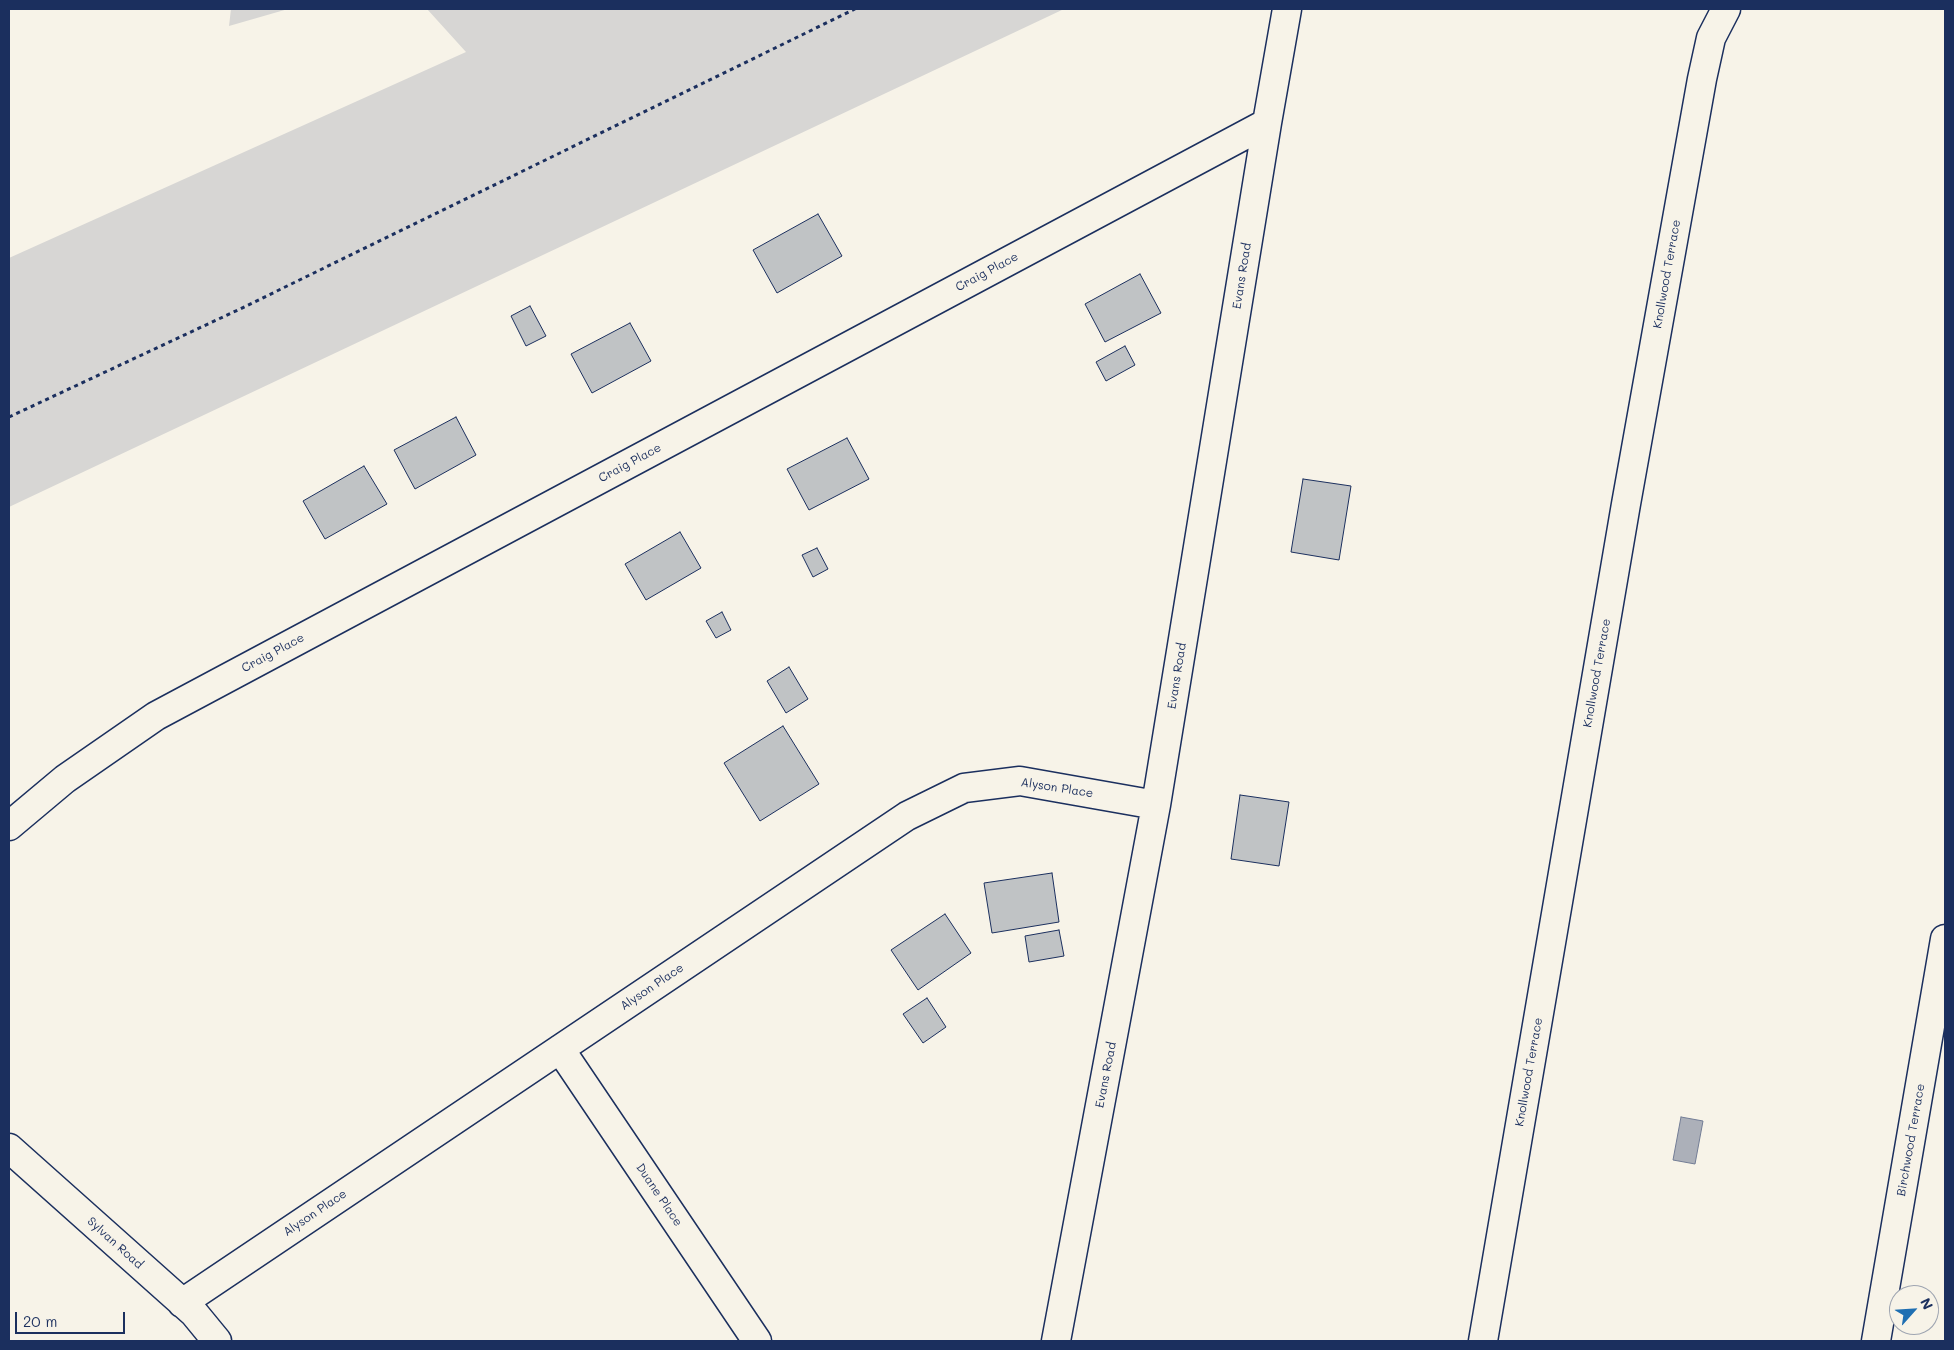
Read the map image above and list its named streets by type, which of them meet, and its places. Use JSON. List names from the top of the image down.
{
  "streets": {
    "street": [
      "Craig Place",
      "Knollwood Terrace",
      "Evans Road",
      "Alyson Place",
      "Birchwood Terrace",
      "Duane Place",
      "Sylvan Road"
    ]
  },
  "crossings": [
    ["Craig Place", "Evans Road"],
    ["Evans Road", "Alyson Place"],
    ["Alyson Place", "Duane Place"],
    ["Alyson Place", "Sylvan Road"]
  ],
  "scale_bar": "20 m",
  "north": "top right"
}
